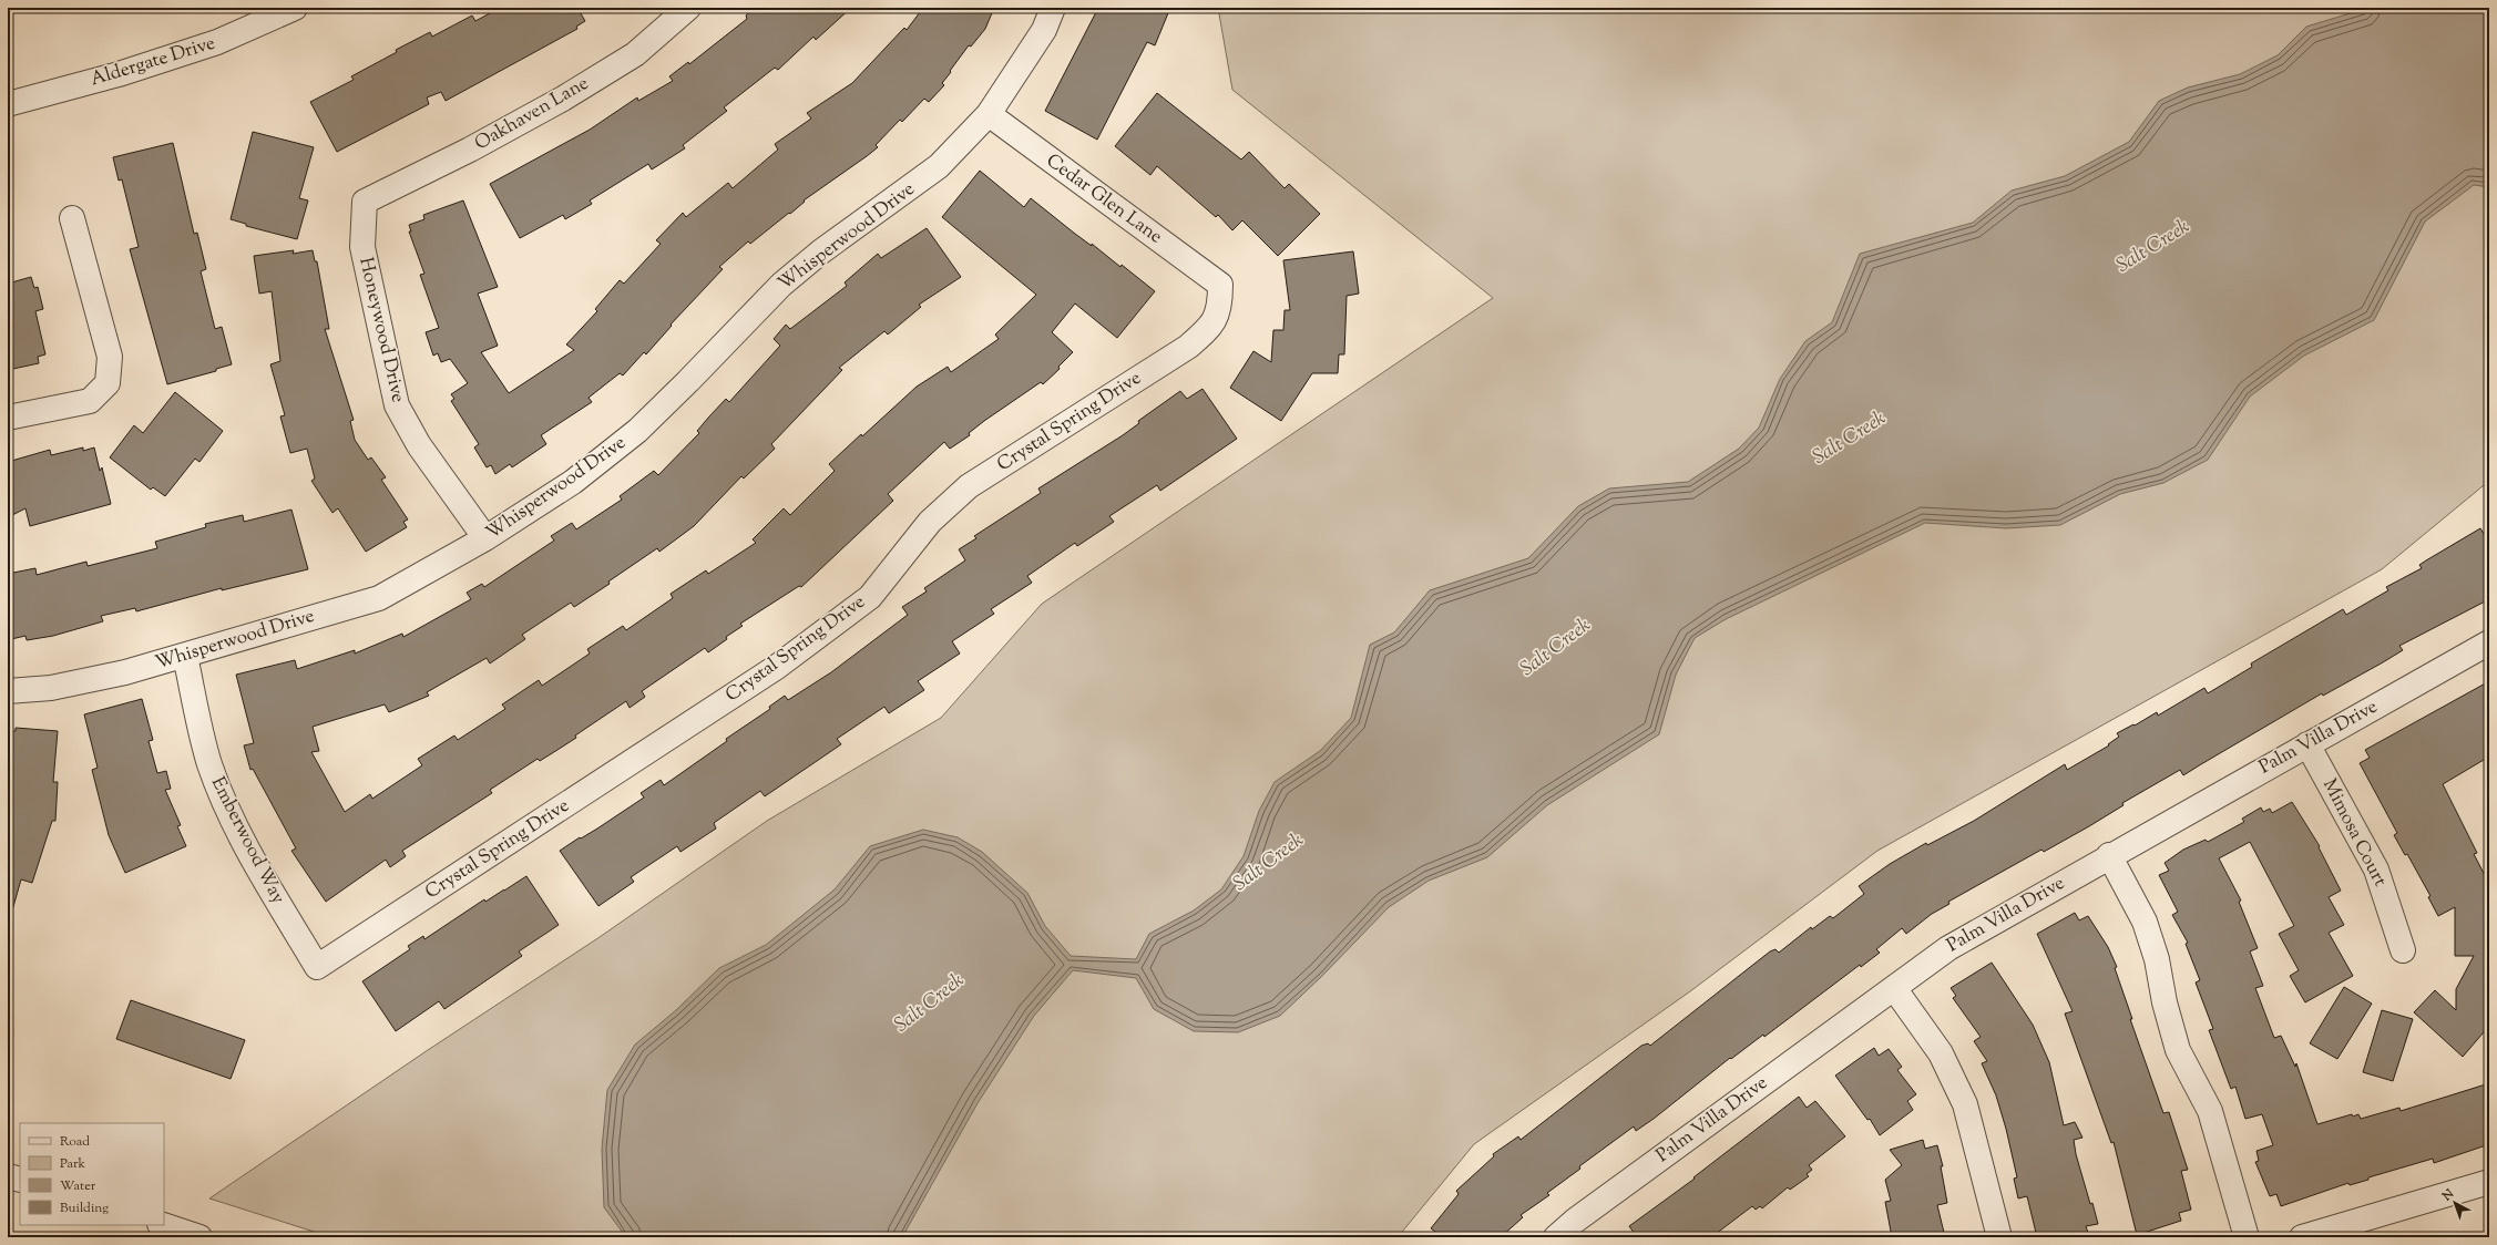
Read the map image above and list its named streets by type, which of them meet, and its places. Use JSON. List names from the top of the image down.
{
  "streets": {
    "street": [
      "Aldergate Drive",
      "Oakhaven Lane",
      "Cedar Glen Lane",
      "Whisperwood Drive",
      "Honeywood Drive",
      "Crystal Spring Drive",
      "Palm Villa Drive",
      "Mimosa Court",
      "Emberwood Way"
    ]
  },
  "crossings": [
    ["Oakhaven Lane", "Honeywood Drive"],
    ["Cedar Glen Lane", "Whisperwood Drive"],
    ["Cedar Glen Lane", "Crystal Spring Drive"],
    ["Whisperwood Drive", "Honeywood Drive"],
    ["Whisperwood Drive", "Emberwood Way"],
    ["Crystal Spring Drive", "Emberwood Way"],
    ["Palm Villa Drive", "Mimosa Court"]
  ],
  "water": ["Salt Creek"],
  "legend": [
    "Road",
    "Park",
    "Water",
    "Building"
  ],
  "north": "top left"
}
